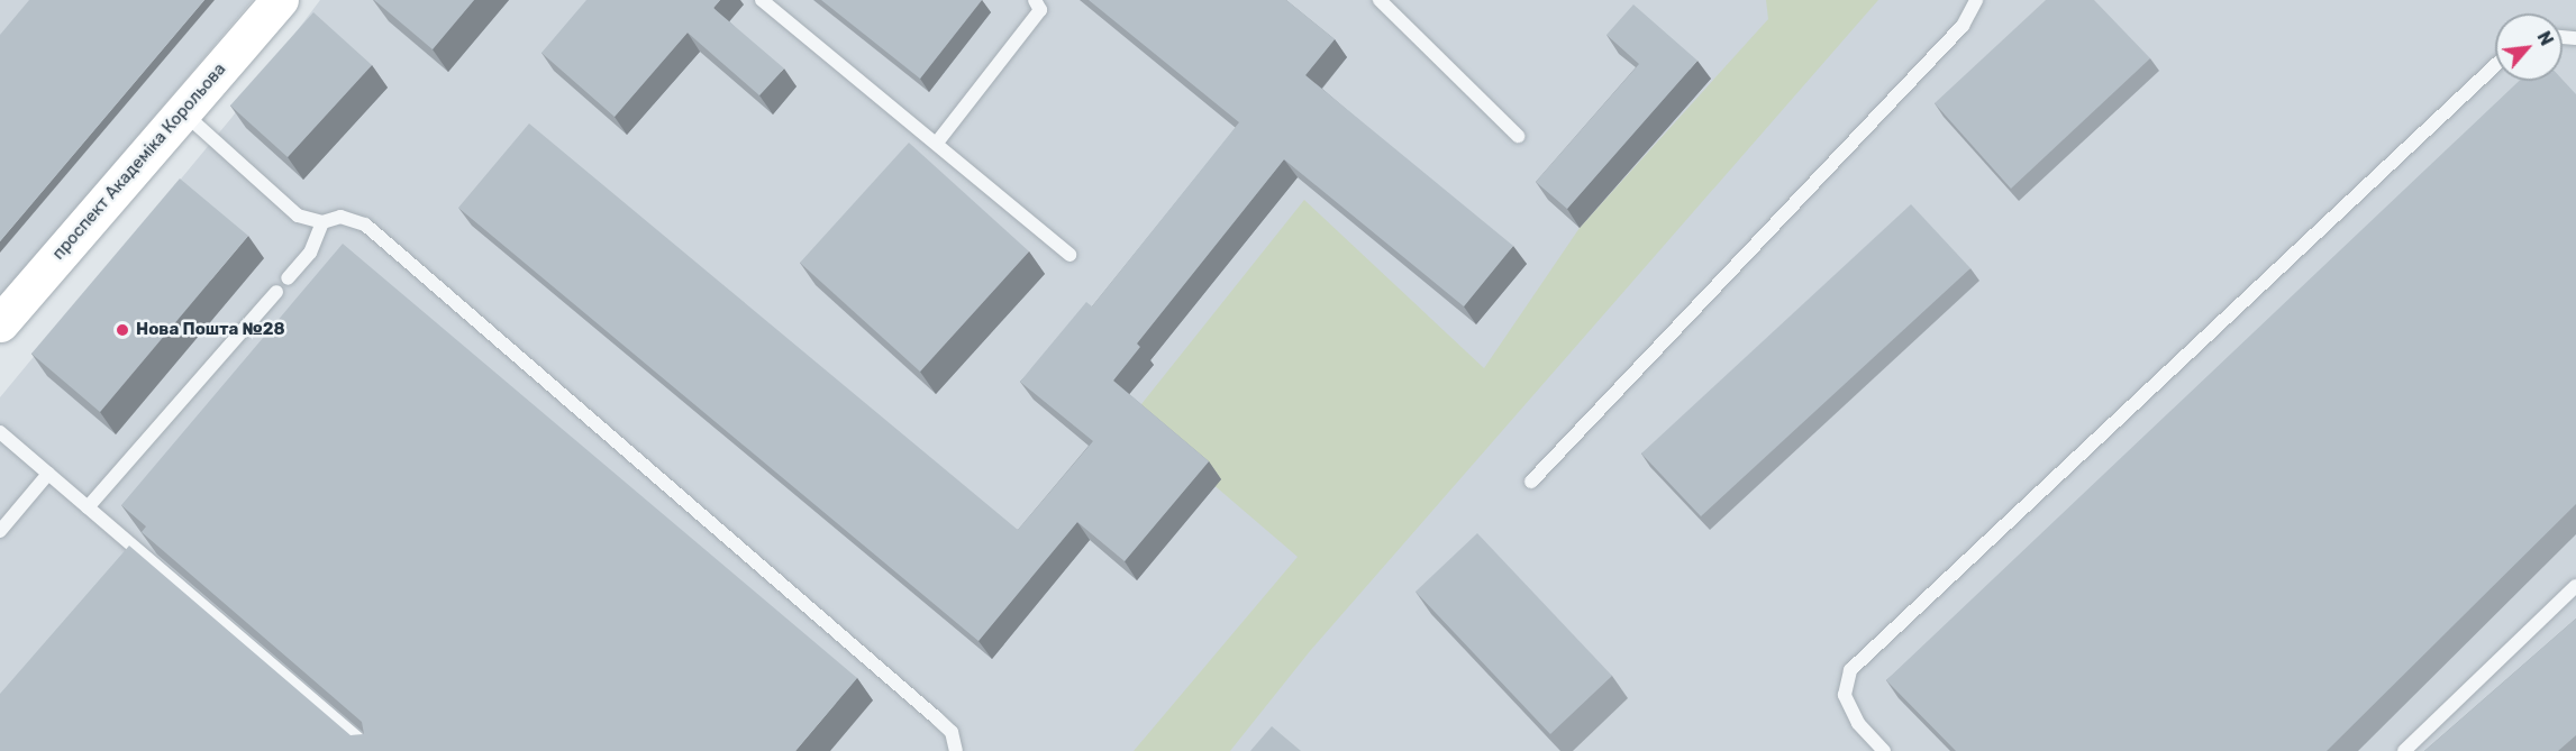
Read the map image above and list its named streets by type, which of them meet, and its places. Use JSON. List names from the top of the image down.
{
  "streets": {
    "main road": ["проспект Академіка Корольова"]
  },
  "places": ["Нова Пошта №28"],
  "north": "top right"
}
